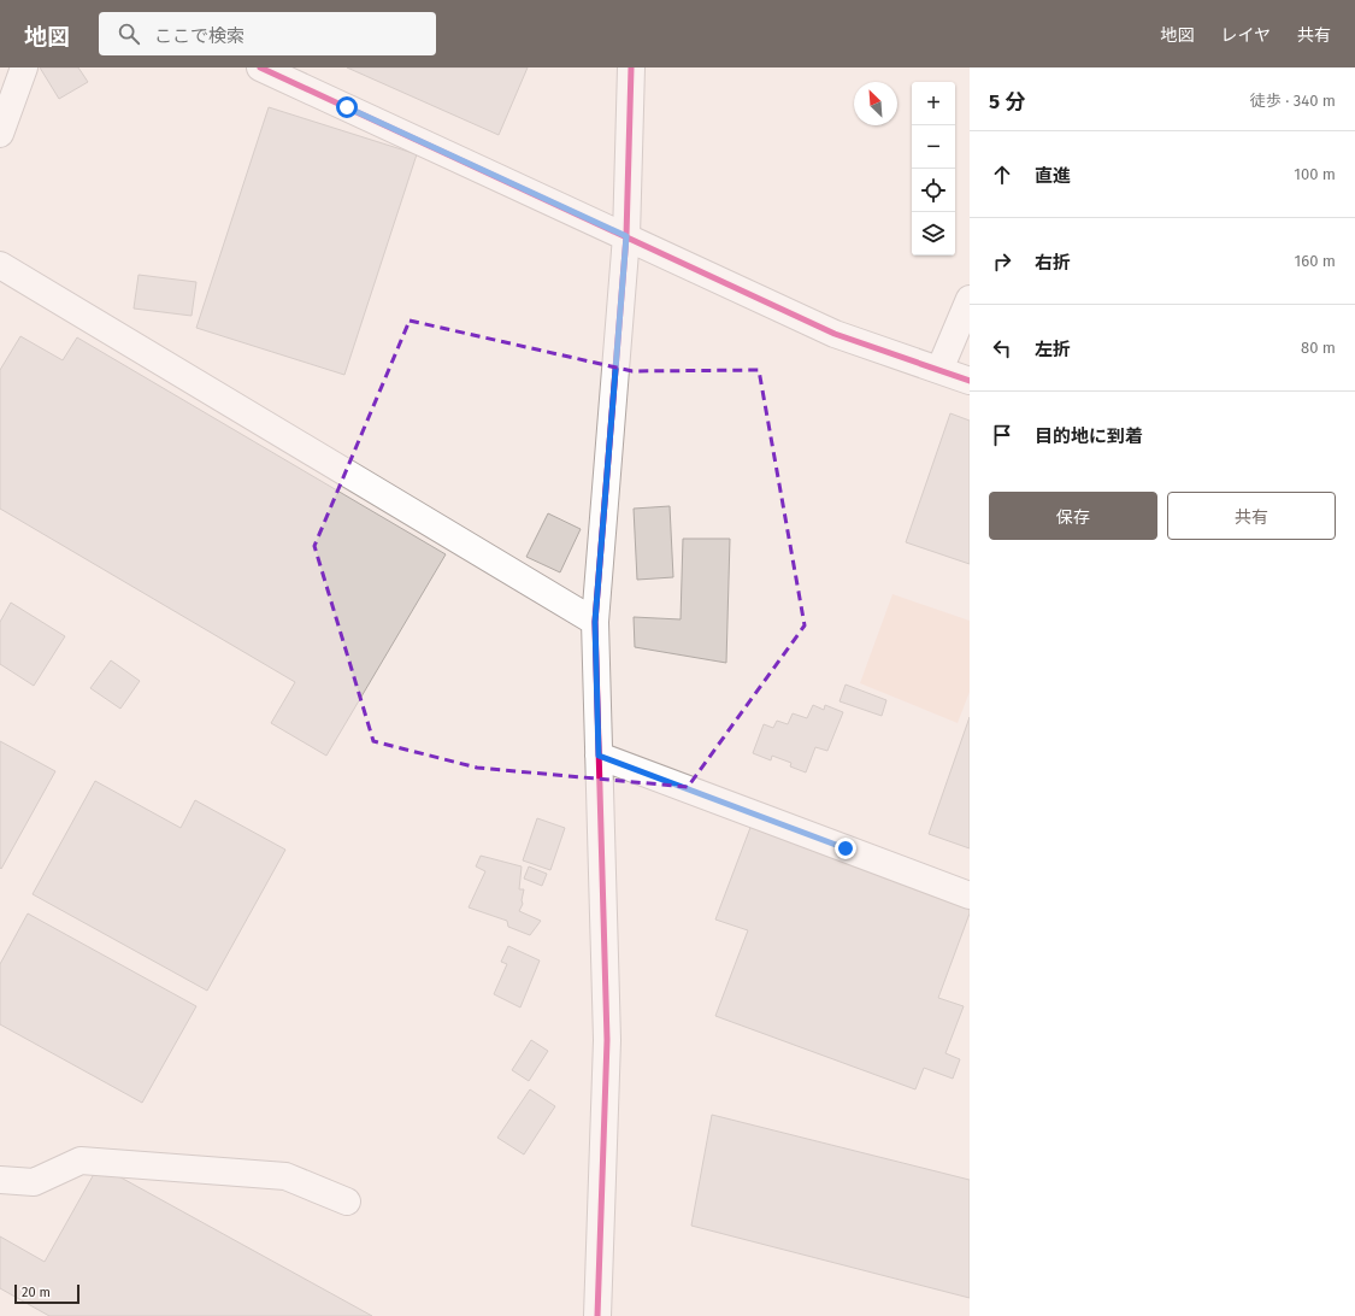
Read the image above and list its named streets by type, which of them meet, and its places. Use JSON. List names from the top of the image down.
{
  "scale_bar": "20 m",
  "north": "top left",
  "page": {
    "header": "地図",
    "search": "ここで検索",
    "nav": ["地図", "レイヤ", "共有"],
    "heading": ["5 分", "徒歩 · 340 m"],
    "map_buttons": ["+", "−"],
    "list": [
      ["直進", "100 m"],
      ["右折", "160 m"],
      ["左折", "80 m"],
      "目的地に到着"
    ],
    "buttons": ["保存", "共有"],
    "scale": "20 m"
  }
}
